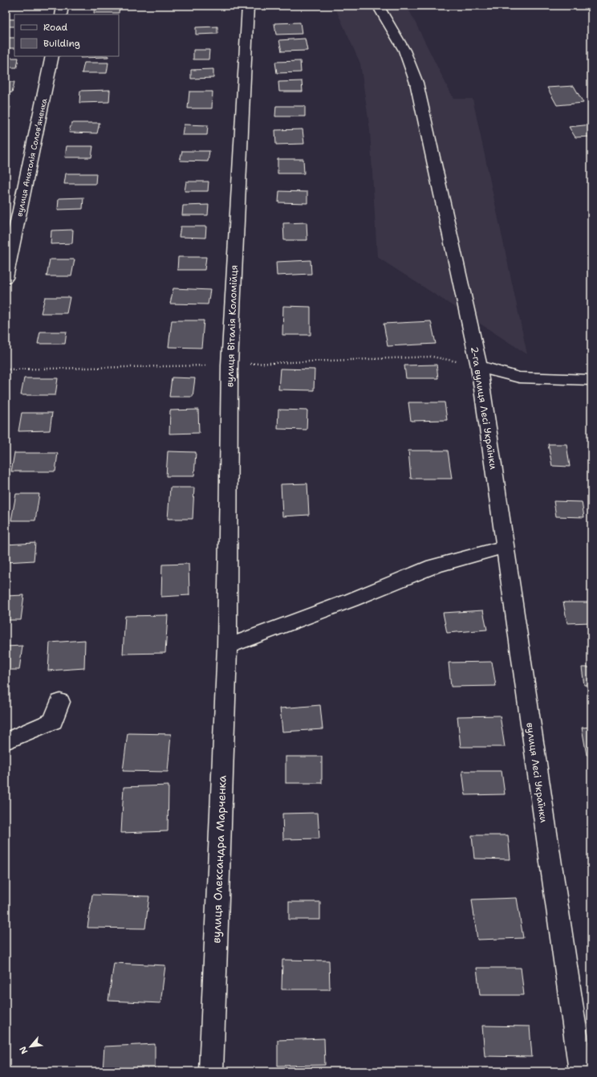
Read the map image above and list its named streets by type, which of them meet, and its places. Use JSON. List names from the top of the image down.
{
  "streets": {
    "street": [
      "вулиця Анатолія Соловʼяненка",
      "вулиця Віталія Коломійця",
      "2-га вулиця Лесі Українки",
      "вулиця Лесі Українки",
      "вулиця Олександра Марченка"
    ]
  },
  "crossings": [
    ["вулиця Віталія Коломійця", "вулиця Олександра Марченка"],
    ["2-га вулиця Лесі Українки", "вулиця Лесі Українки"]
  ],
  "legend": ["Road", "Building"],
  "north": "bottom left"
}
